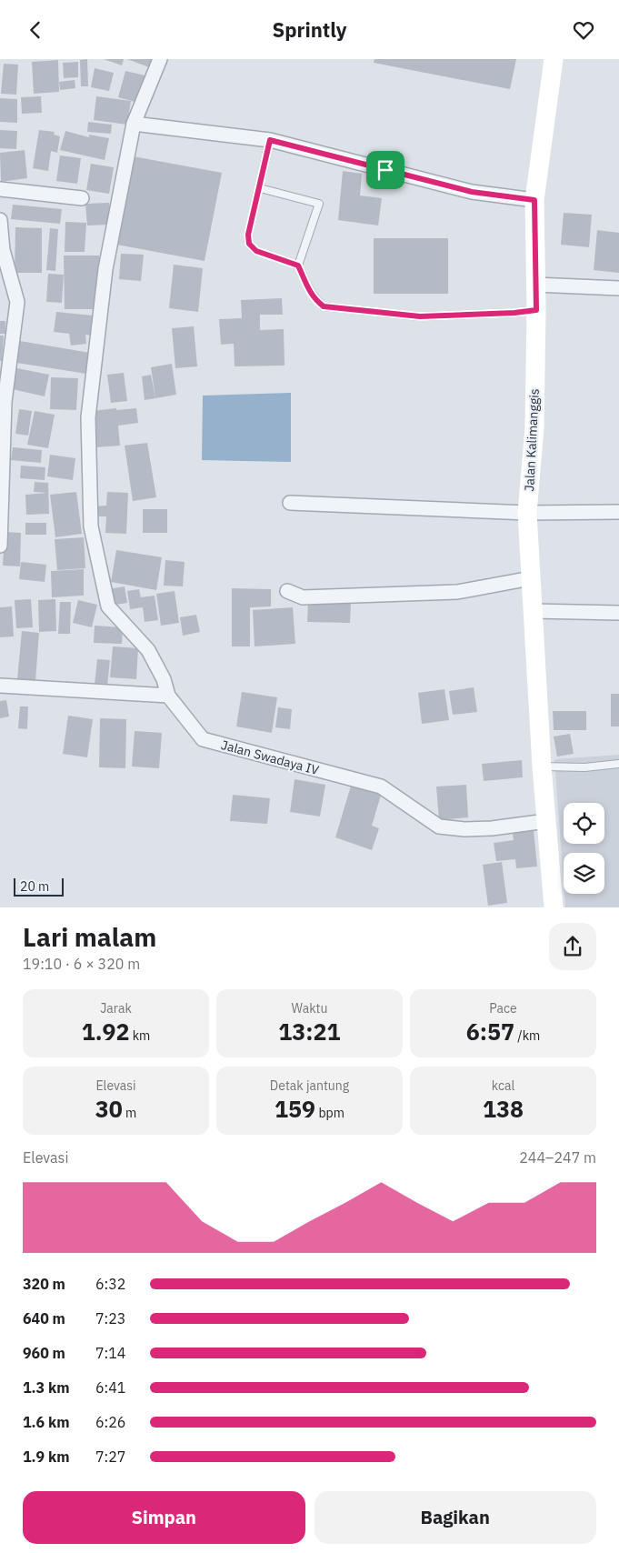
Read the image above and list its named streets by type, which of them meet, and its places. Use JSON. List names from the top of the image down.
{
  "streets": {
    "main road": ["Jalan Kalimanggis"],
    "street": ["Jalan Swadaya IV"]
  },
  "crossings": [
    ["Jalan Kalimanggis", "Jalan Swadaya IV"]
  ],
  "scale_bar": "20 m",
  "page": {
    "header": "Sprintly",
    "scale": "20 m",
    "heading": ["Lari malam", "19:10 · 6 × 320 m"],
    "stats": [
      ["Jarak", "1.92 km"],
      ["Waktu", "13:21"],
      ["Pace", "6:57 /km"],
      ["Elevasi", "30 m"],
      ["Detak jantung", "159 bpm"],
      ["kcal", "138"]
    ],
    "chart": ["Elevasi", "244–247 m"],
    "list": [
      {
        "name": "320 m",
        "note": "6:32"
      },
      {
        "name": "640 m",
        "note": "7:23"
      },
      {
        "name": "960 m",
        "note": "7:14"
      },
      {
        "name": "1.3 km",
        "note": "6:41"
      },
      {
        "name": "1.6 km",
        "note": "6:26"
      },
      {
        "name": "1.9 km",
        "note": "7:27"
      }
    ],
    "buttons": ["Simpan", "Bagikan"]
  }
}
